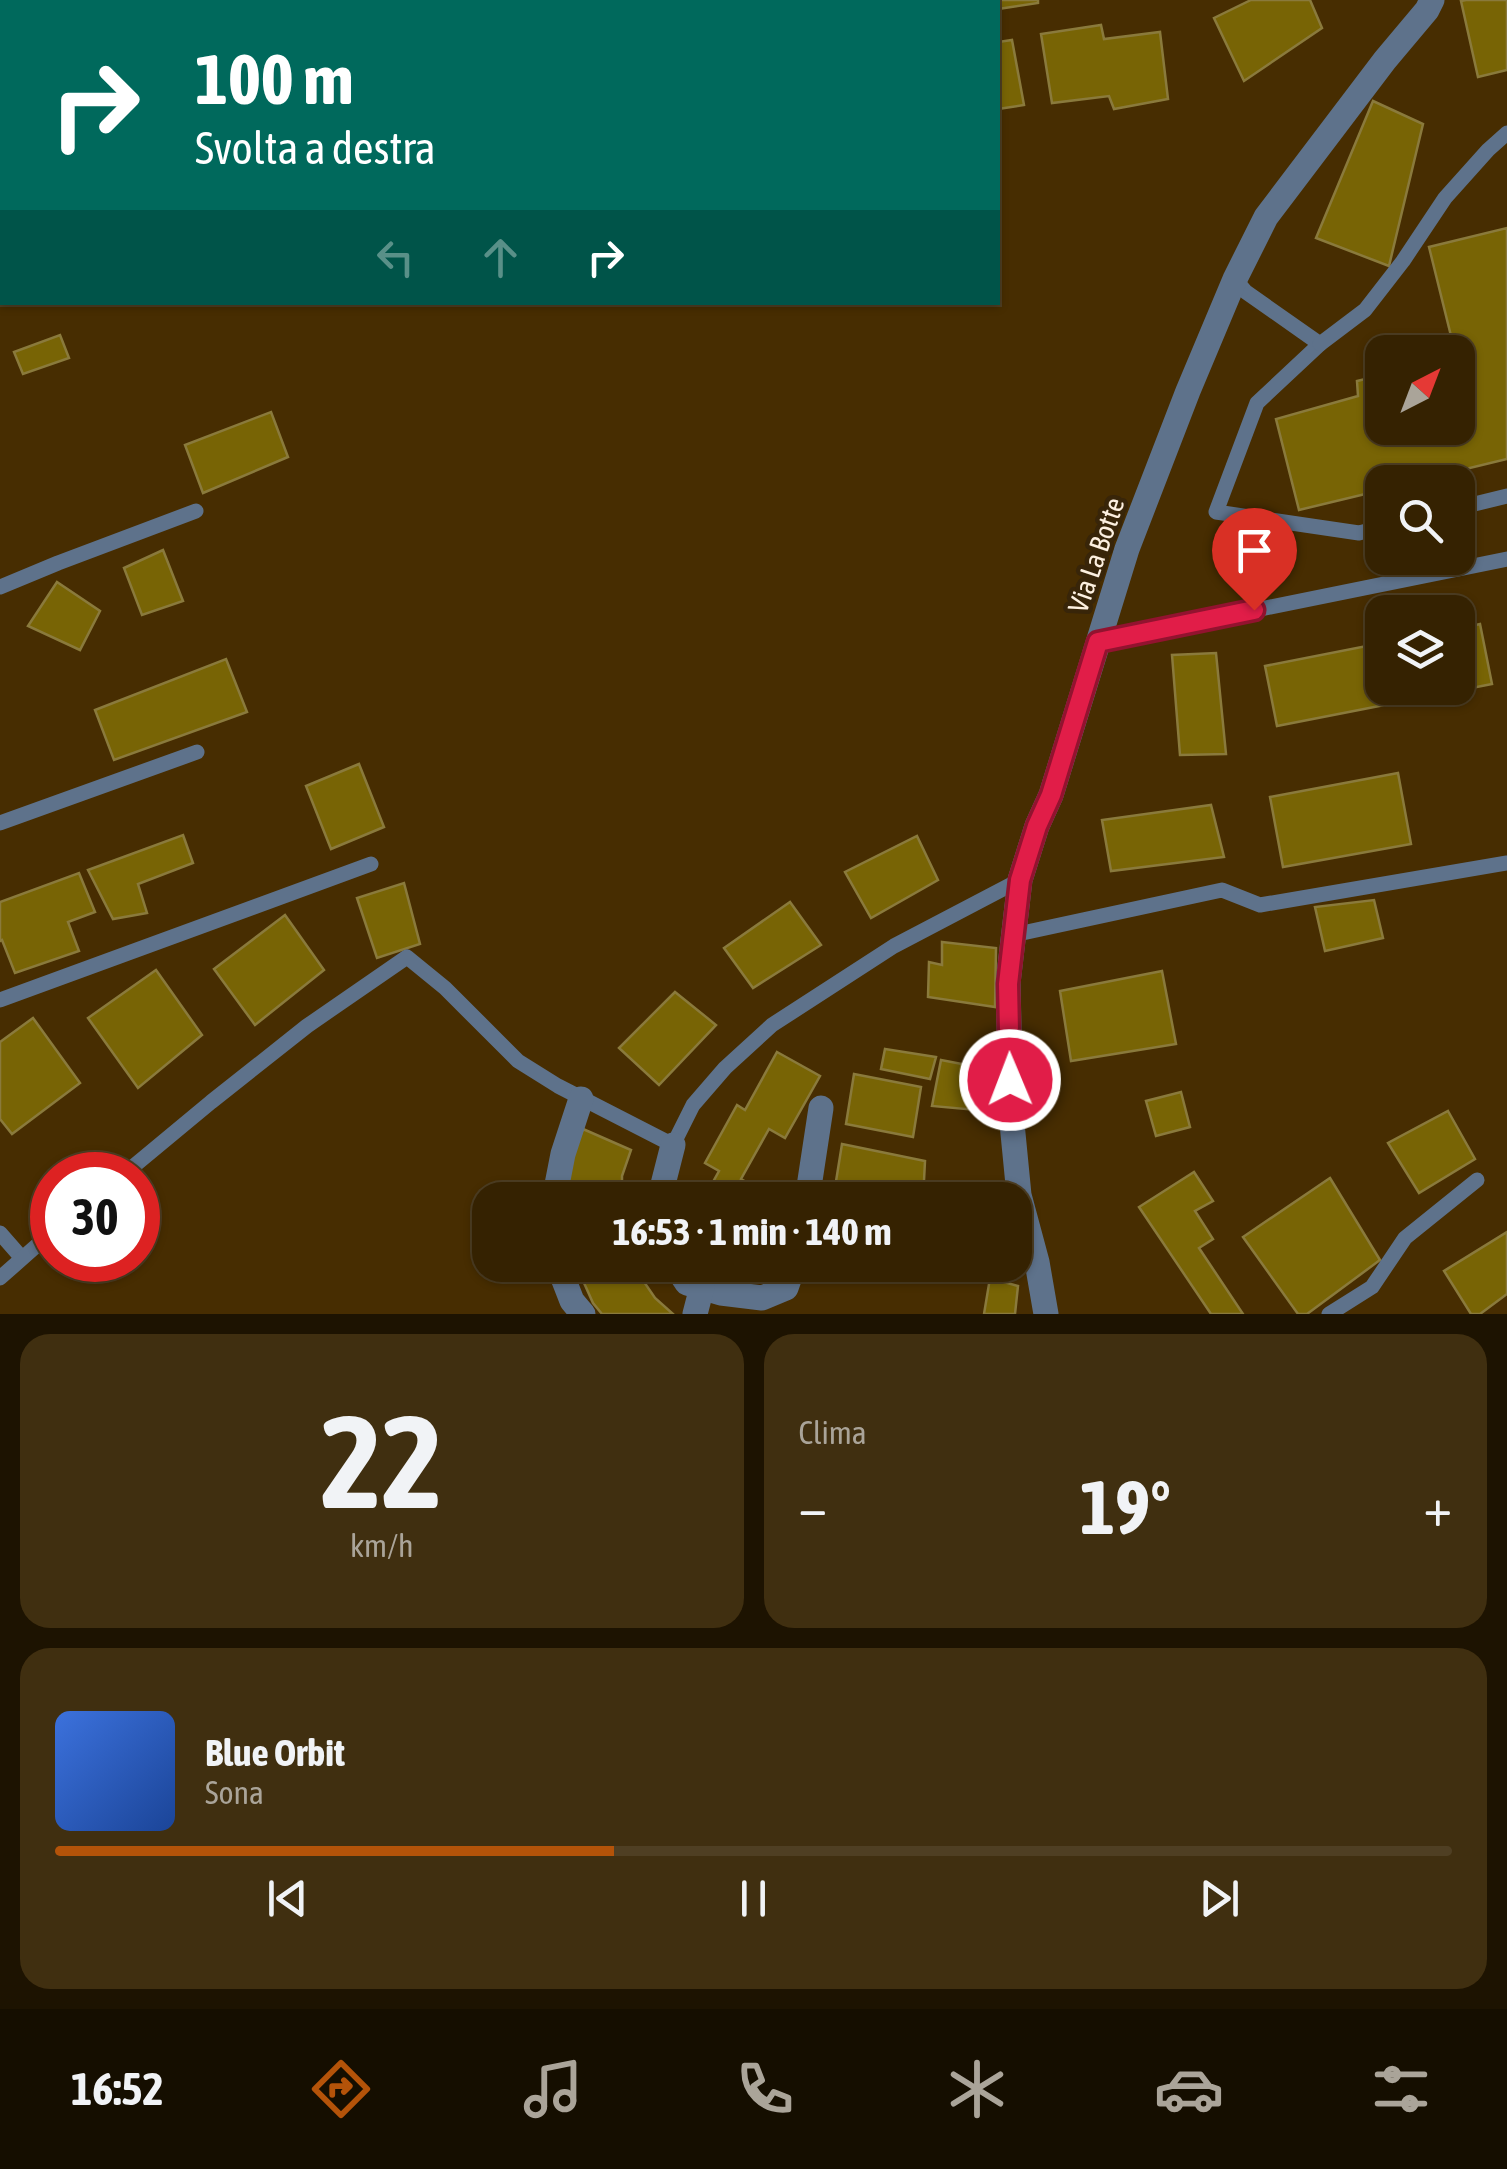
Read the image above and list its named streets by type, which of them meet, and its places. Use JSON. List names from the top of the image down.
{
  "streets": {
    "street": ["Via La Botte"]
  },
  "north": "top right",
  "page": {
    "turn": ["100 m", "Svolta a destra"],
    "limit": "30",
    "trip": "16:53 · 1 min · 140 m",
    "tile": [
      ["22", "km/h"],
      "Clima"
    ],
    "heat": ["−", "19°", "+"],
    "song": ["Blue Orbit", "Sona"],
    "tabs": "16:52"
  }
}
